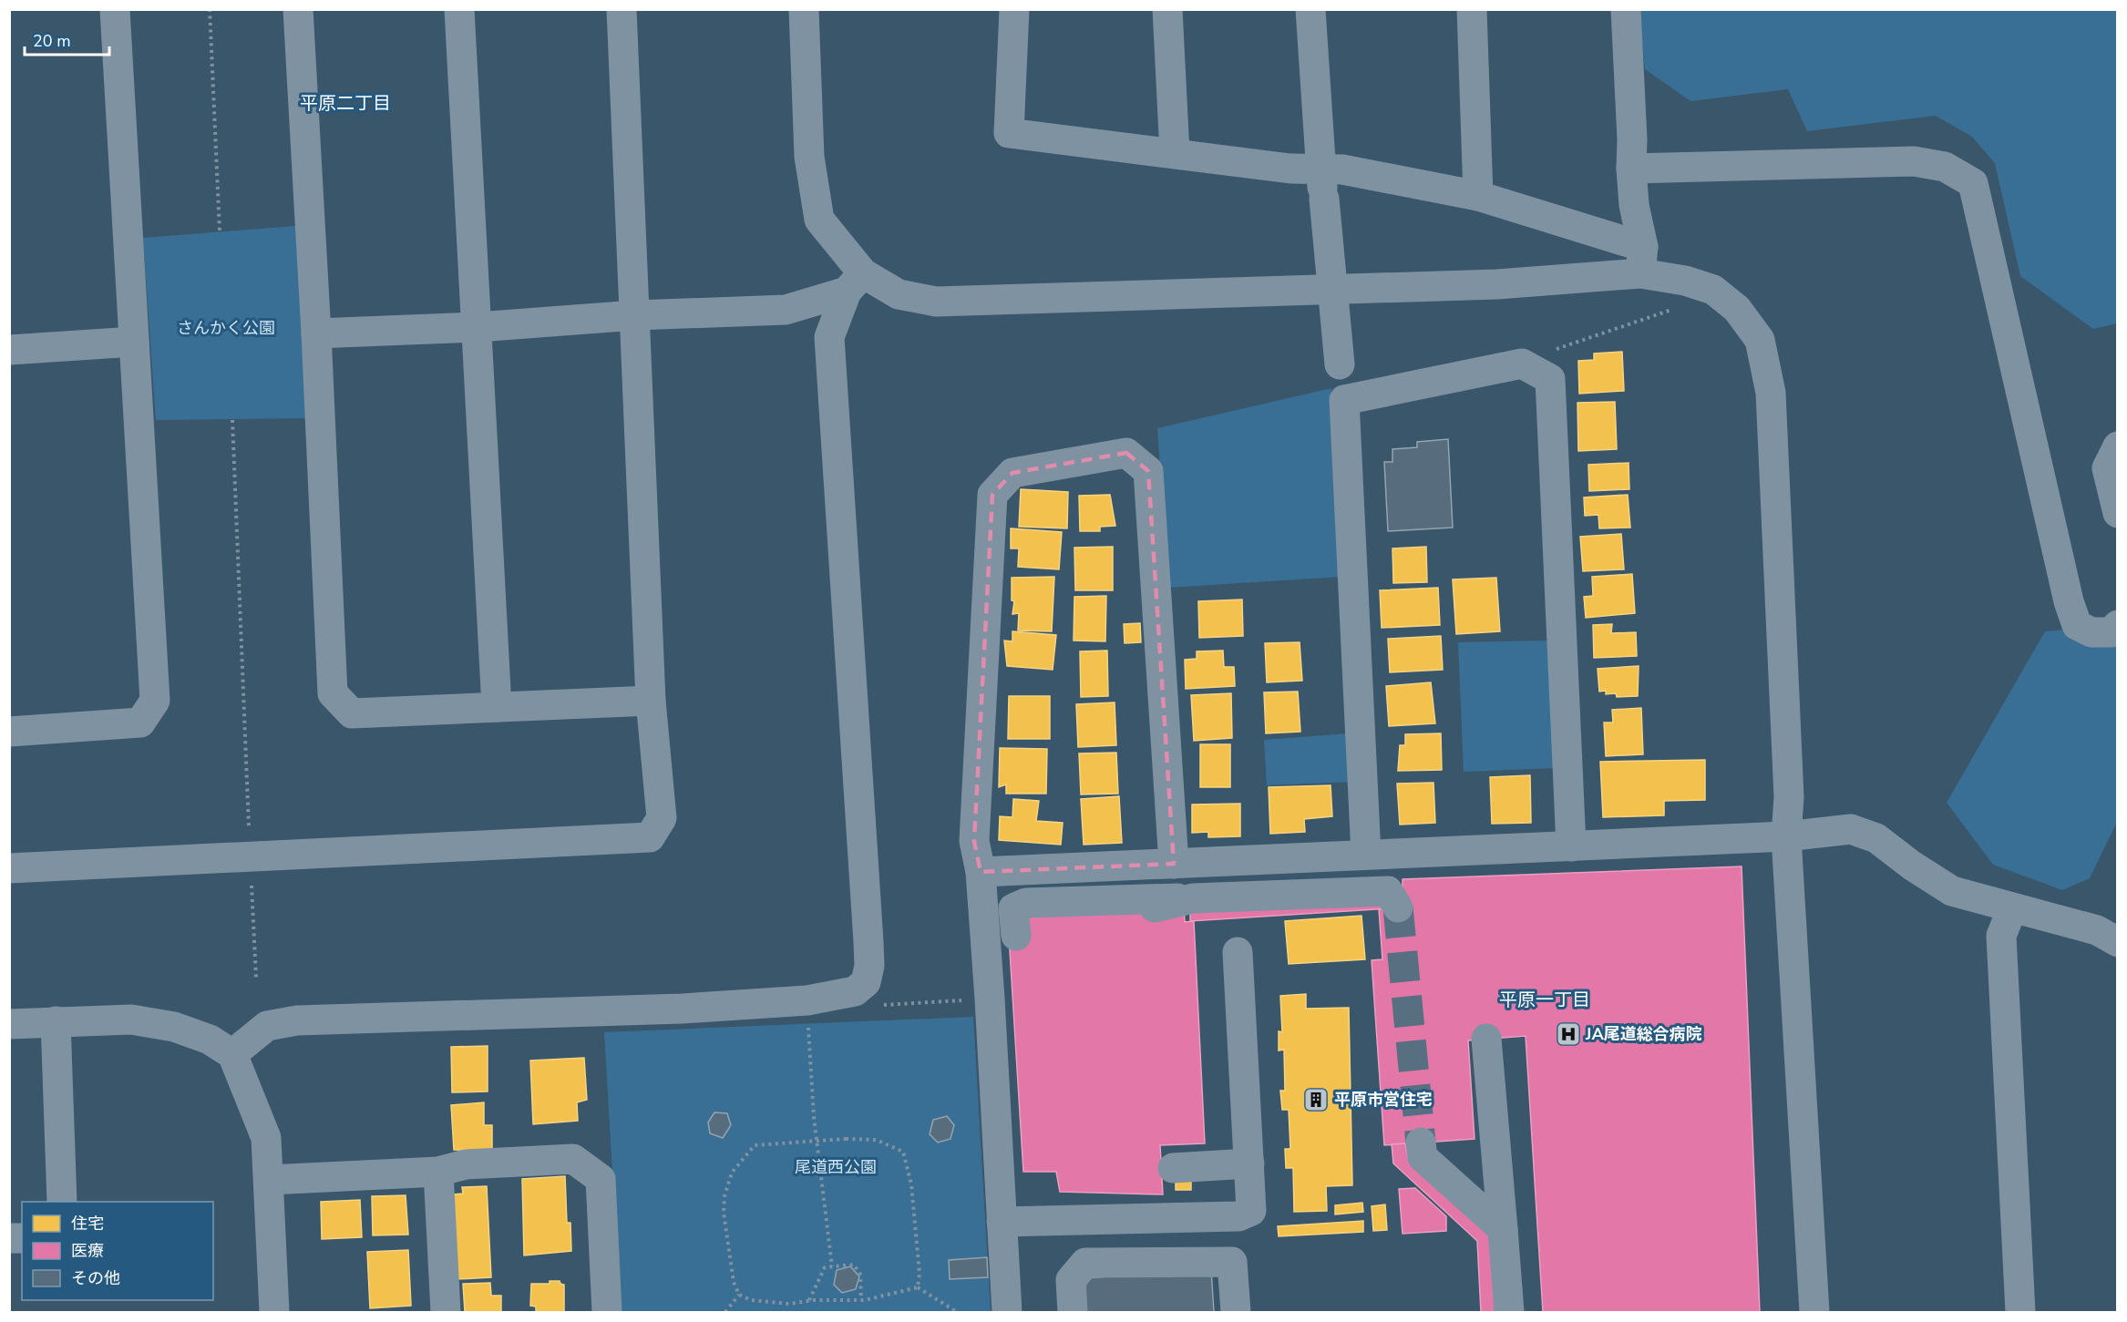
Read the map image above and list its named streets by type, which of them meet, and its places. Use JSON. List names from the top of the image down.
{
  "districts": ["平原二丁目", "平原一丁目"],
  "parks": ["さんかく公園", "尾道西公園"],
  "places": {
    "hospital": ["JA尾道総合病院"],
    "building": ["平原市営住宅"]
  },
  "legend": ["住宅", "医療", "その他"],
  "scale_bar": "20 m"
}
